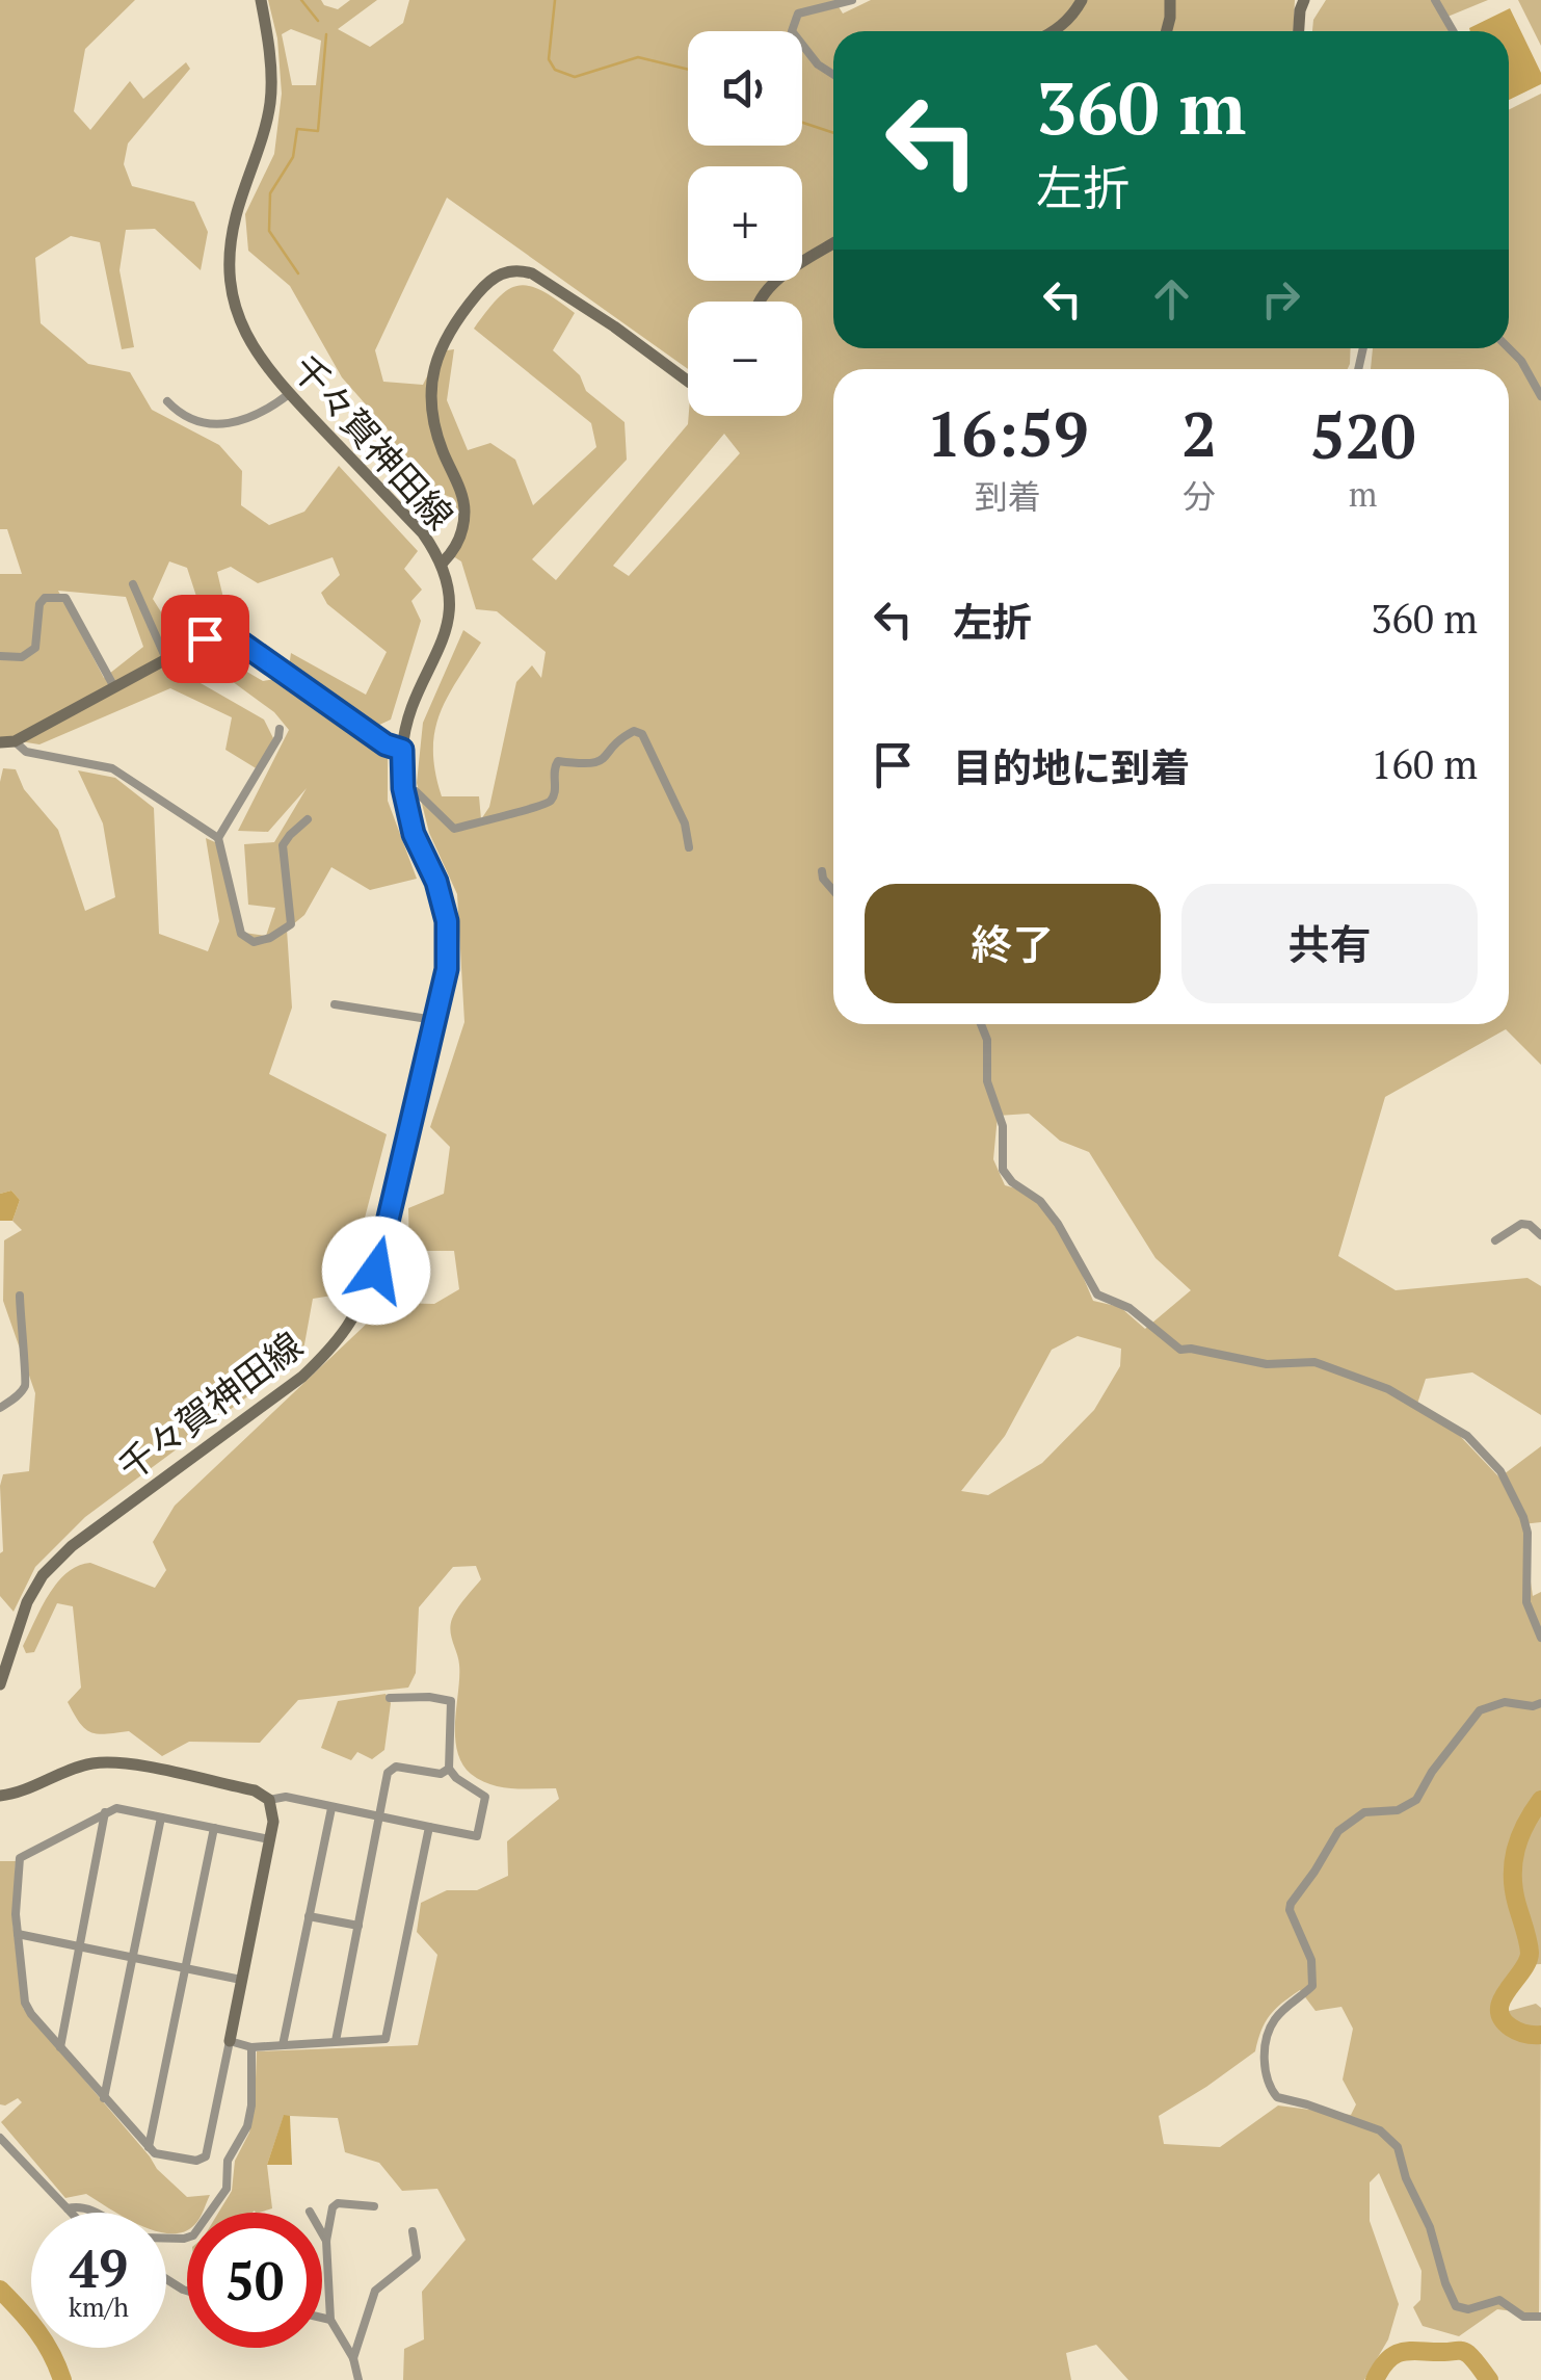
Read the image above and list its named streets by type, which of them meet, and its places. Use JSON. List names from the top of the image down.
{
  "streets": {
    "main road": ["千々賀神田線"]
  },
  "page": {
    "map_buttons": ["+", "−"],
    "turn": ["360 m", "左折"],
    "eta": [
      "16:59",
      "到着",
      "2",
      "分",
      "520",
      "m"
    ],
    "list": [
      {
        "name": "左折",
        "value": "360 m"
      },
      {
        "name": "目的地に到着",
        "value": "160 m"
      }
    ],
    "buttons": ["終了", "共有"],
    "speed": "49 km/h",
    "limit": "50"
  }
}
